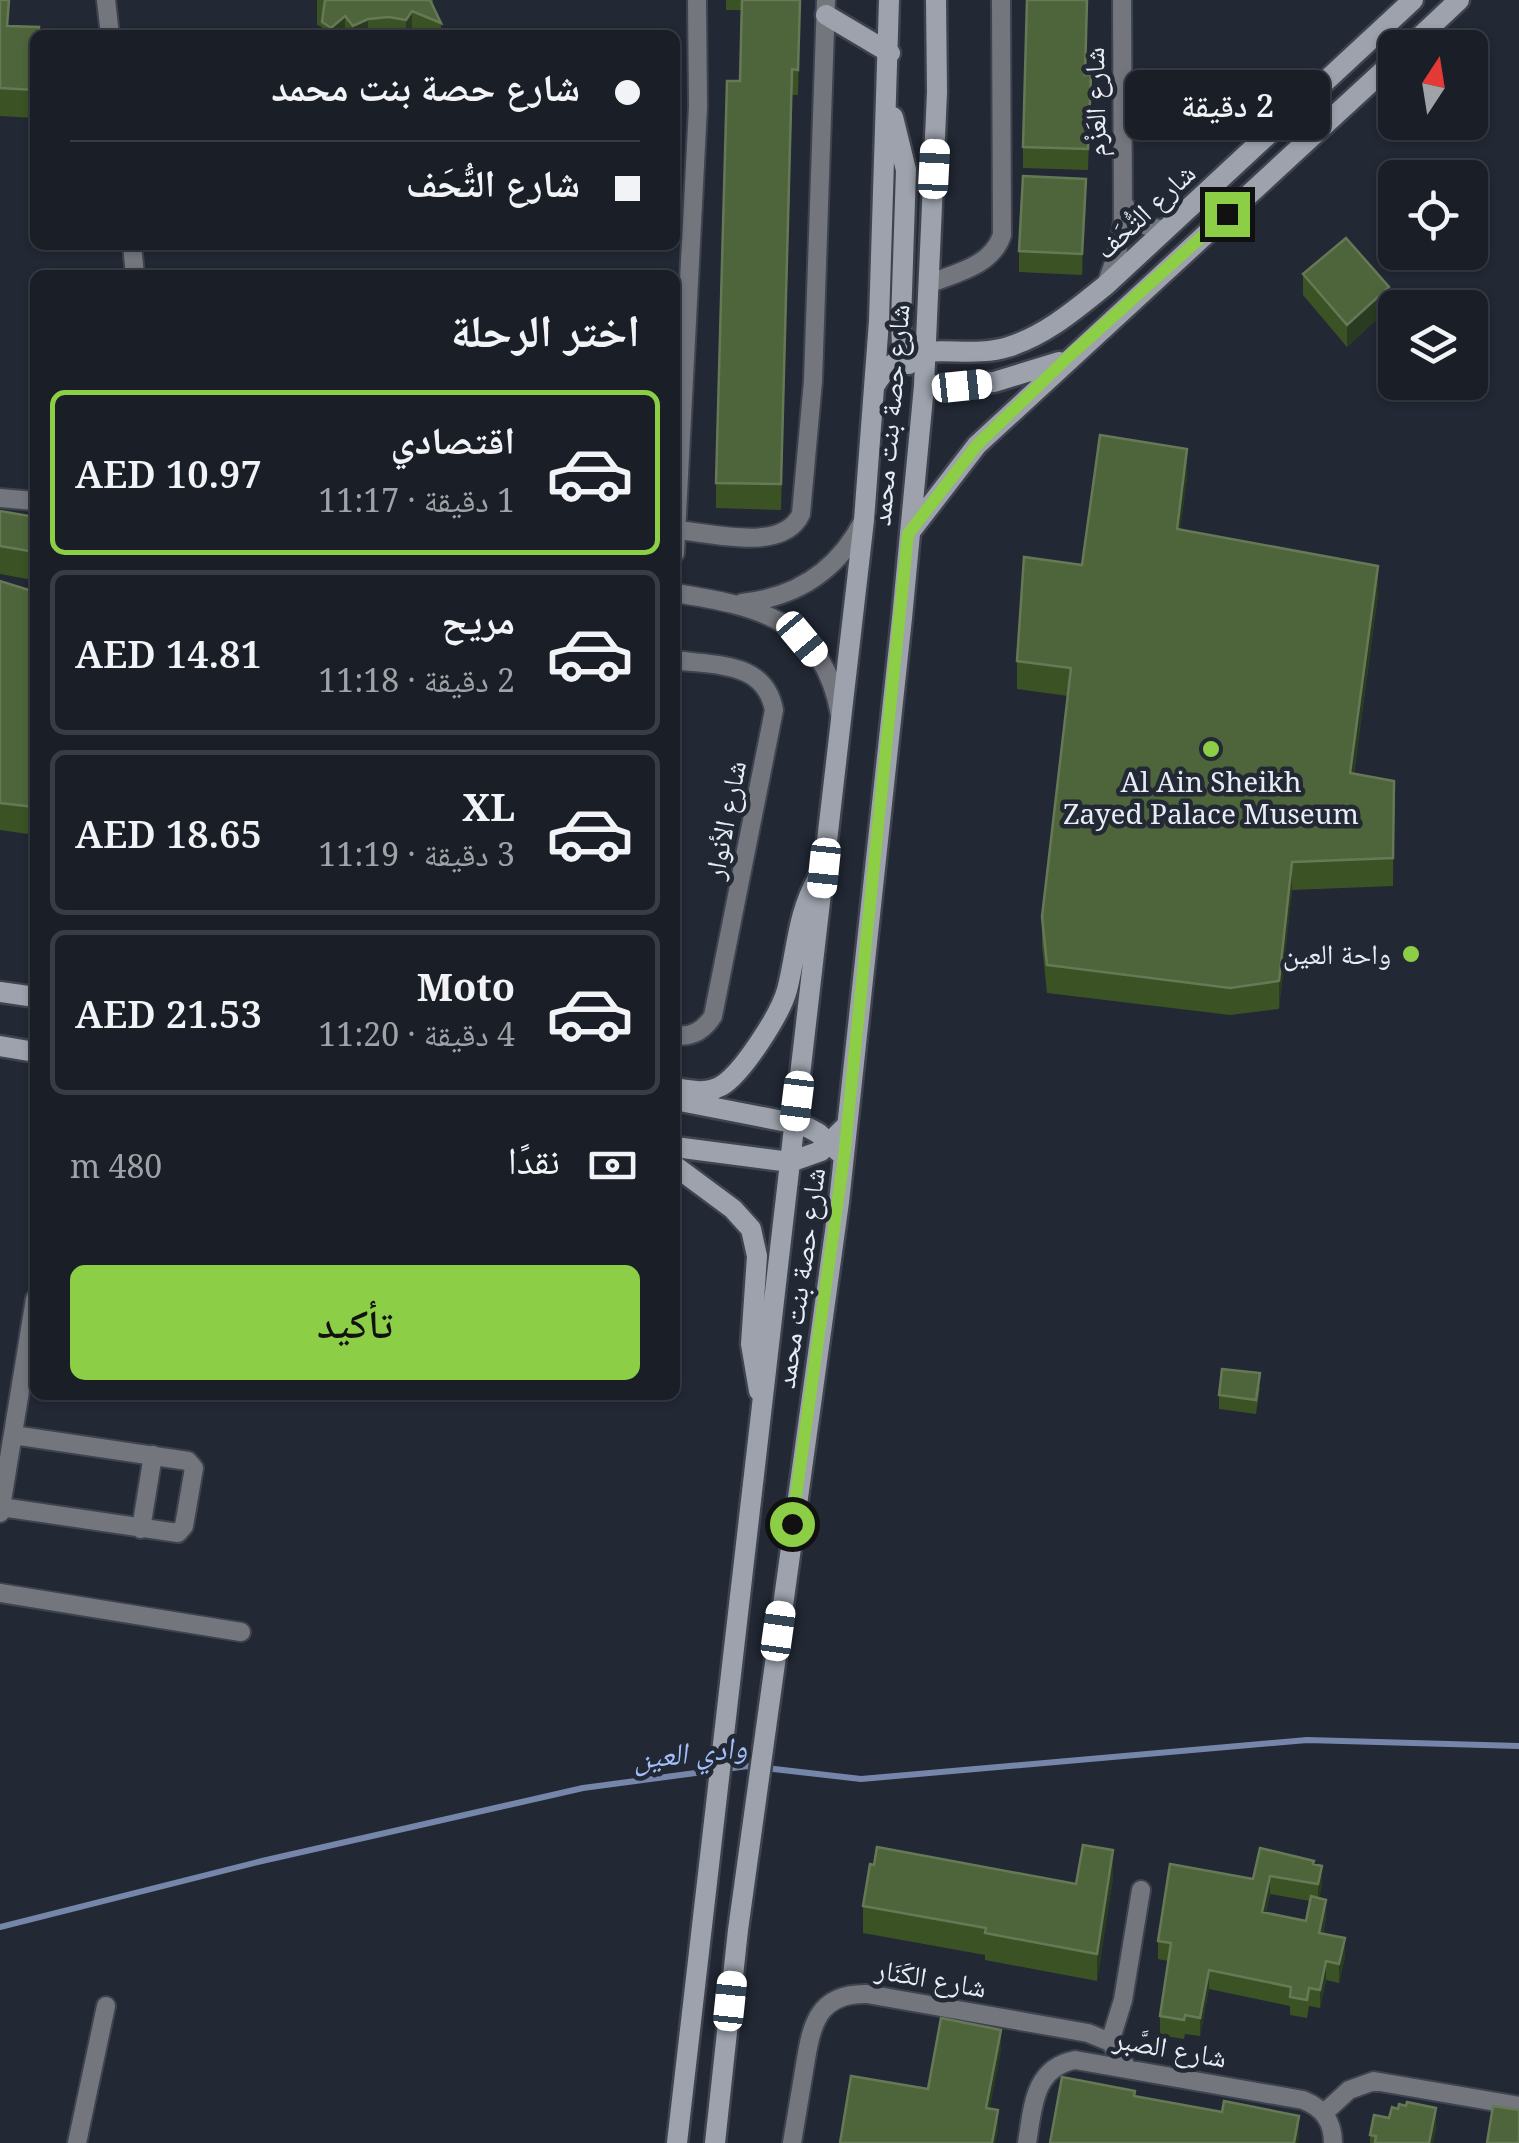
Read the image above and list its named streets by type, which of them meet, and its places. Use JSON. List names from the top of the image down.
{
  "streets": {
    "main road": ["شارع التُّحَف", "شارع حصة بنت محمد"],
    "street": [
      "شارع العَزْم",
      "شارع الأنوار",
      "شارع الكَنَار",
      "شارع الصَّبر"
    ]
  },
  "crossings": [
    ["شارع العَزْم", "شارع التُّحَف"],
    ["شارع التُّحَف", "شارع حصة بنت محمد"]
  ],
  "water": ["وادي العين"],
  "places": ["Al Ain Sheikh Zayed Palace Museum", "واحة العين"],
  "north": "top",
  "page": {
    "banner": ["شارع حصة بنت محمد", "شارع التُّحَف"],
    "bubble": "2 دقيقة",
    "heading": "اختر الرحلة",
    "list": [
      {
        "name": "اقتصادي",
        "note": "1 دقيقة · 11:17",
        "value": "AED 10.97"
      },
      {
        "name": "مريح",
        "note": "2 دقيقة · 11:18",
        "value": "AED 14.81"
      },
      {
        "name": "XL",
        "note": "3 دقيقة · 11:19",
        "value": "AED 18.65"
      },
      {
        "name": "Moto",
        "note": "4 دقيقة · 11:20",
        "value": "AED 21.53"
      }
    ],
    "pay": ["نقدًا", "480 m"],
    "buttons": "تأكيد"
  }
}
